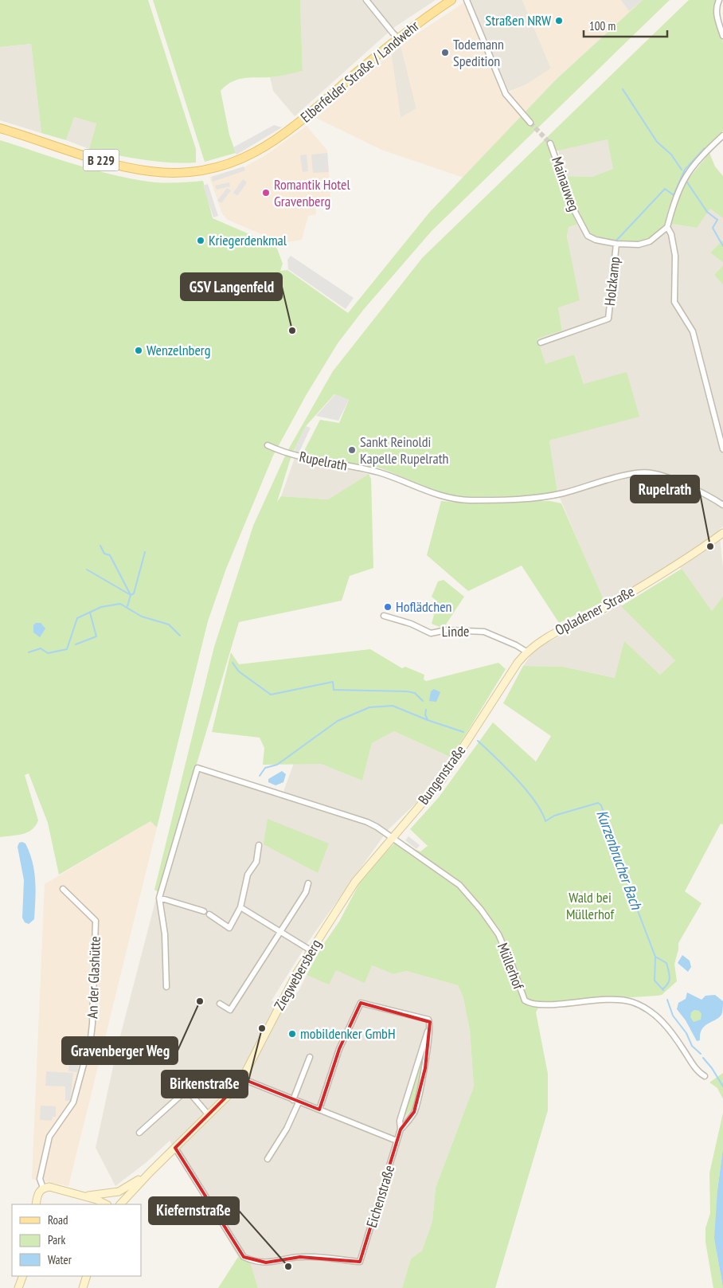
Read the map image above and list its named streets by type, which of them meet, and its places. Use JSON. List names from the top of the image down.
{
  "streets": {
    "main road": [
      "Elberfelder Straße / Landwehr",
      "B 229",
      "Opladener Straße",
      "Bungenstraße",
      "Ziegwebersberg"
    ],
    "street": [
      "Mainauweg",
      "Holzkamp",
      "Rupelrath",
      "Linde",
      "Müllerhof",
      "An der Glashütte",
      "Eichenstraße"
    ]
  },
  "crossings": [
    ["Mainauweg", "Holzkamp"],
    ["Opladener Straße", "Linde"],
    ["Opladener Straße", "Bungenstraße"],
    ["Bungenstraße", "Müllerhof"],
    ["Bungenstraße", "Ziegwebersberg"],
    ["Müllerhof", "Ziegwebersberg"],
    ["Ziegwebersberg", "Eichenstraße"]
  ],
  "water": ["Kurzenbrucher Bach"],
  "parks": ["Wald bei Müllerhof"],
  "places": [
    "Straßen NRW",
    "Todemann Spedition",
    "Romantik Hotel Gravenberg",
    "Kriegerdenkmal",
    "GSV Langenfeld",
    "Wenzelnberg",
    "Sankt Reinoldi Kapelle Rupelrath",
    "Rupelrath",
    "Hoflädchen",
    "Gravenberger Weg",
    "Birkenstraße",
    "mobildenker GmbH",
    "Kiefernstraße"
  ],
  "legend": ["Road", "Park", "Water"],
  "scale_bar": "100 m"
}
